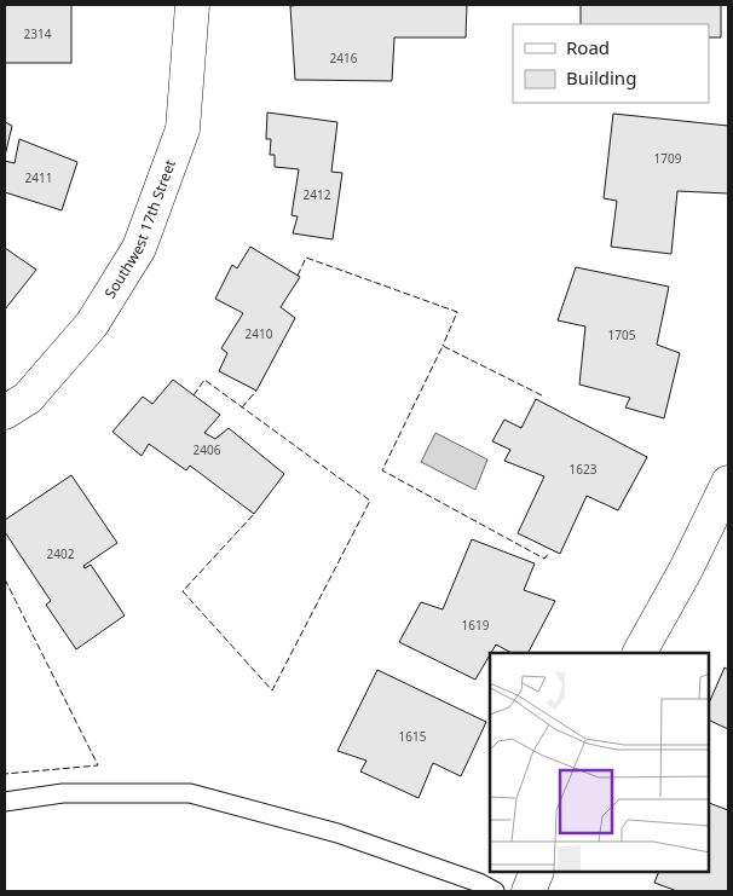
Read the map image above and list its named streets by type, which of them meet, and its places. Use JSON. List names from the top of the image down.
{
  "streets": {
    "street": ["Southwest 17th Street"]
  },
  "house_numbers": [
    "2314",
    "2416",
    "1709",
    "2411",
    "2412",
    "2410",
    "1705",
    "2406",
    "1623",
    "2402",
    "1619",
    "1615"
  ],
  "legend": ["Road", "Building"]
}
